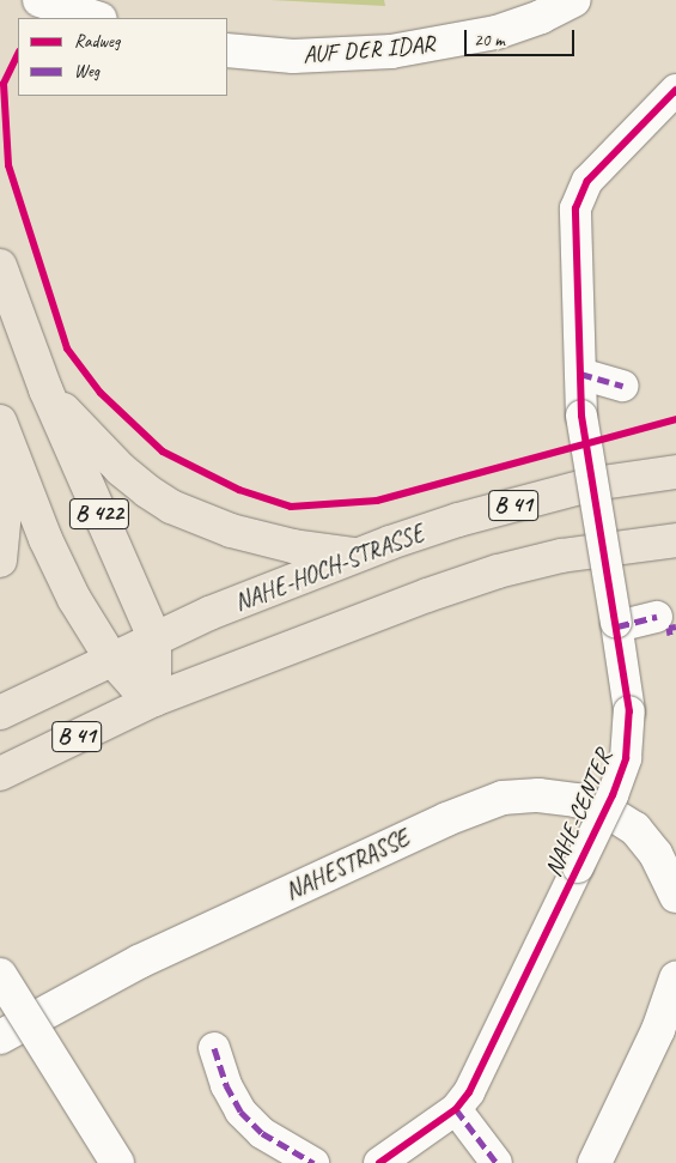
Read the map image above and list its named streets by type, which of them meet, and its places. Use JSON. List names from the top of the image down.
{
  "streets": {
    "main road": ["B 41", "B 422", "NAHE-HOCH-STRASSE"],
    "street": ["AUF DER IDAR", "NAHE-CENTER", "NAHESTRASSE"]
  },
  "crossings": [
    ["B 422", "NAHE-HOCH-STRASSE"]
  ],
  "legend": ["Radweg", "Weg"],
  "scale_bar": "20 m"
}
